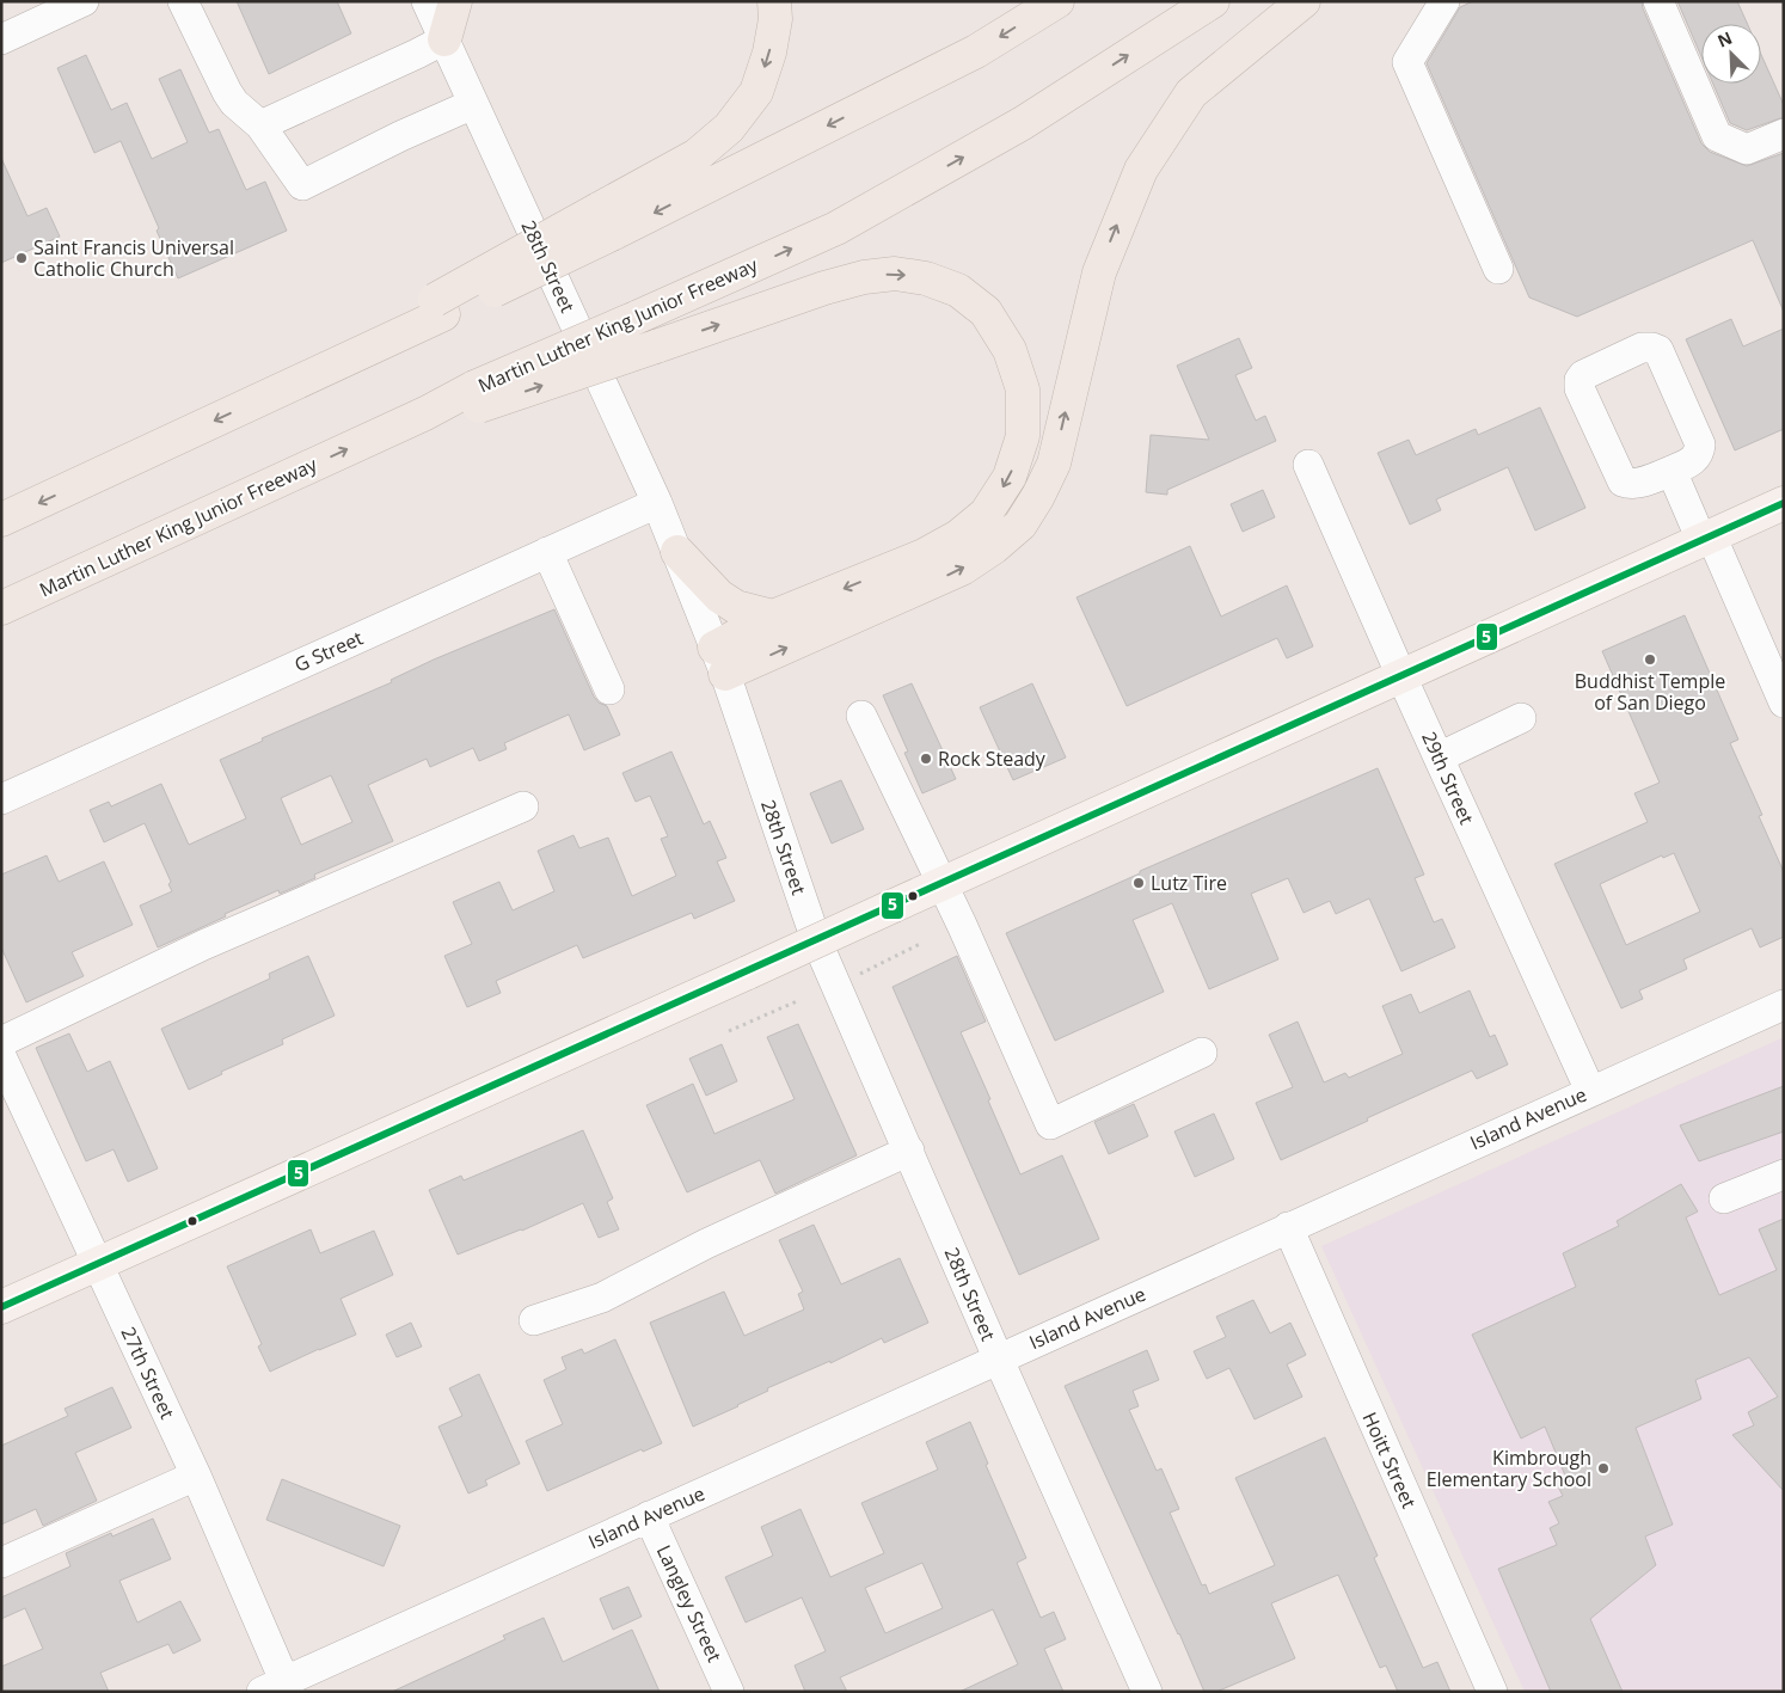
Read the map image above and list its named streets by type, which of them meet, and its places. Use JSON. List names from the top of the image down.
{
  "streets": {
    "highway": ["Martin Luther King Junior Freeway"],
    "street": [
      "28th Street",
      "G Street",
      "29th Street",
      "Island Avenue",
      "27th Street",
      "Hoitt Street",
      "Langley Street"
    ]
  },
  "crossings": [
    ["28th Street", "G Street"],
    ["28th Street", "Island Avenue"],
    ["29th Street", "Island Avenue"],
    ["Island Avenue", "27th Street"],
    ["Island Avenue", "Hoitt Street"],
    ["Island Avenue", "Langley Street"]
  ],
  "places": [
    "Saint Francis Universal Catholic Church",
    "Buddhist Temple of San Diego",
    "Rock Steady",
    "Lutz Tire",
    "Kimbrough Elementary School"
  ],
  "lines": ["transit line 5"],
  "north": "top left"
}
